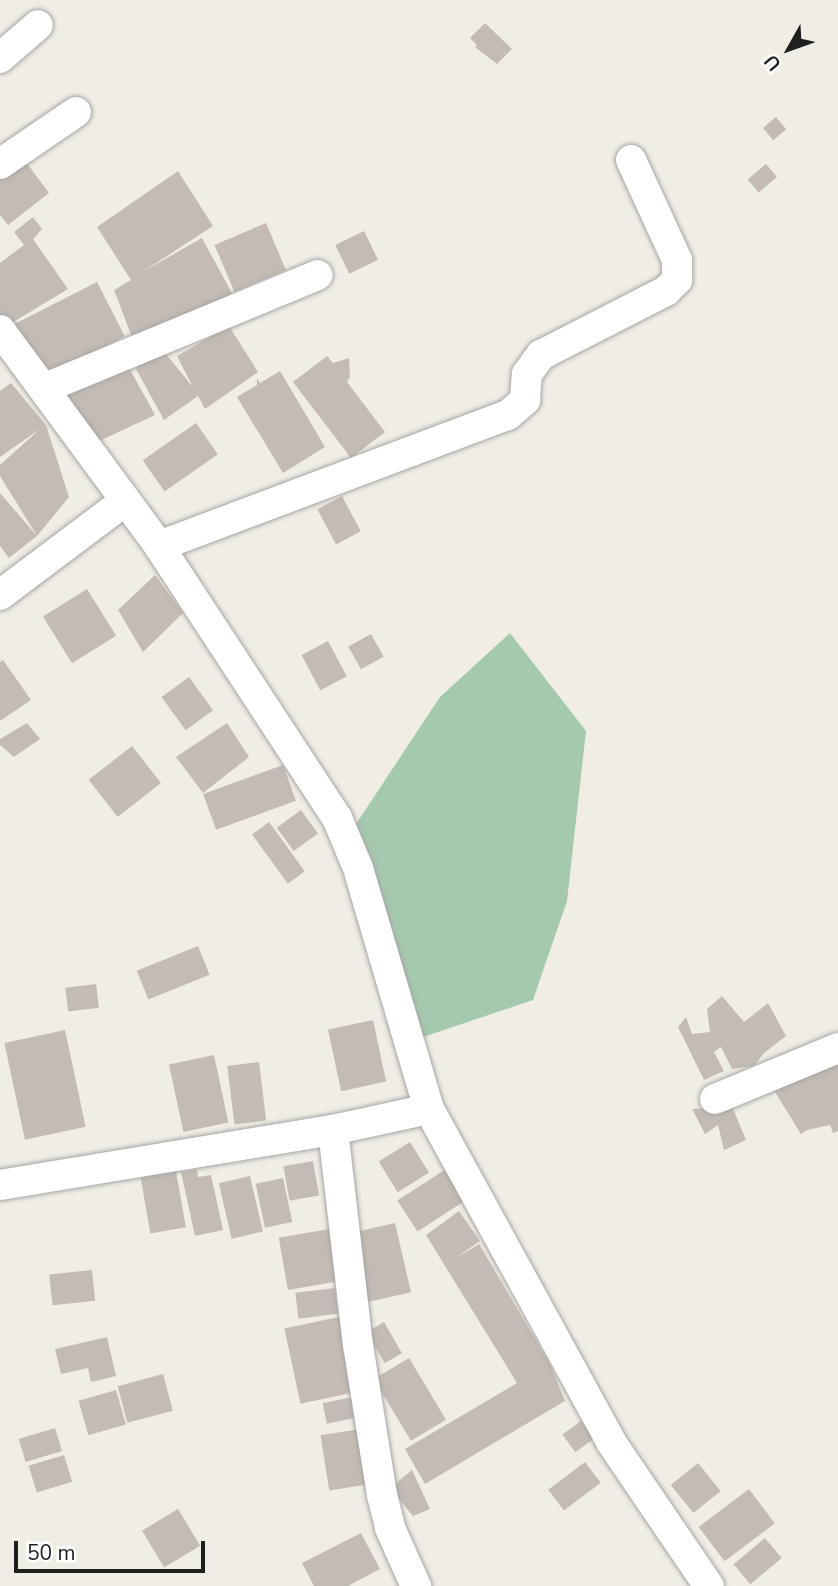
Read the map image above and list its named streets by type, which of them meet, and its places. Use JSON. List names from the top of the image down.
{
  "scale_bar": "50 m",
  "north": "bottom left"
}
